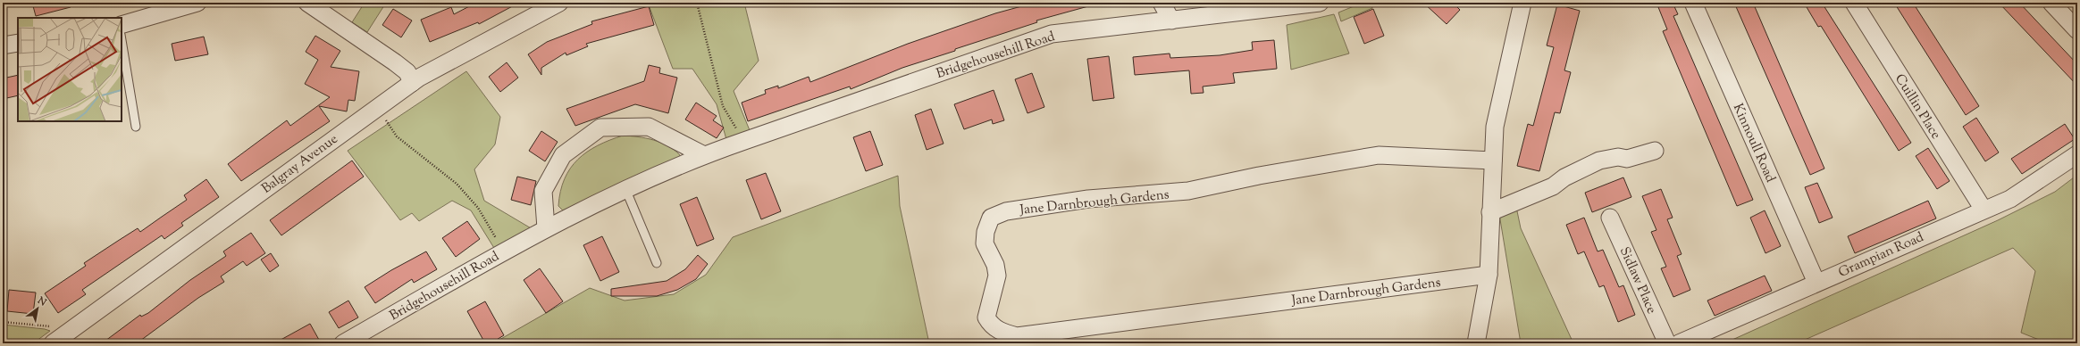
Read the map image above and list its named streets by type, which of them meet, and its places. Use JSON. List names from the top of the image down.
{
  "streets": {
    "street": [
      "Bridgehousehill Road",
      "Cuillin Place",
      "Kinnoull Road",
      "Balgray Avenue",
      "Jane Darnbrough Gardens",
      "Grampian Road",
      "Sidlaw Place"
    ]
  },
  "crossings": [
    ["Cuillin Place", "Grampian Road"],
    ["Kinnoull Road", "Grampian Road"]
  ],
  "north": "top right"
}
